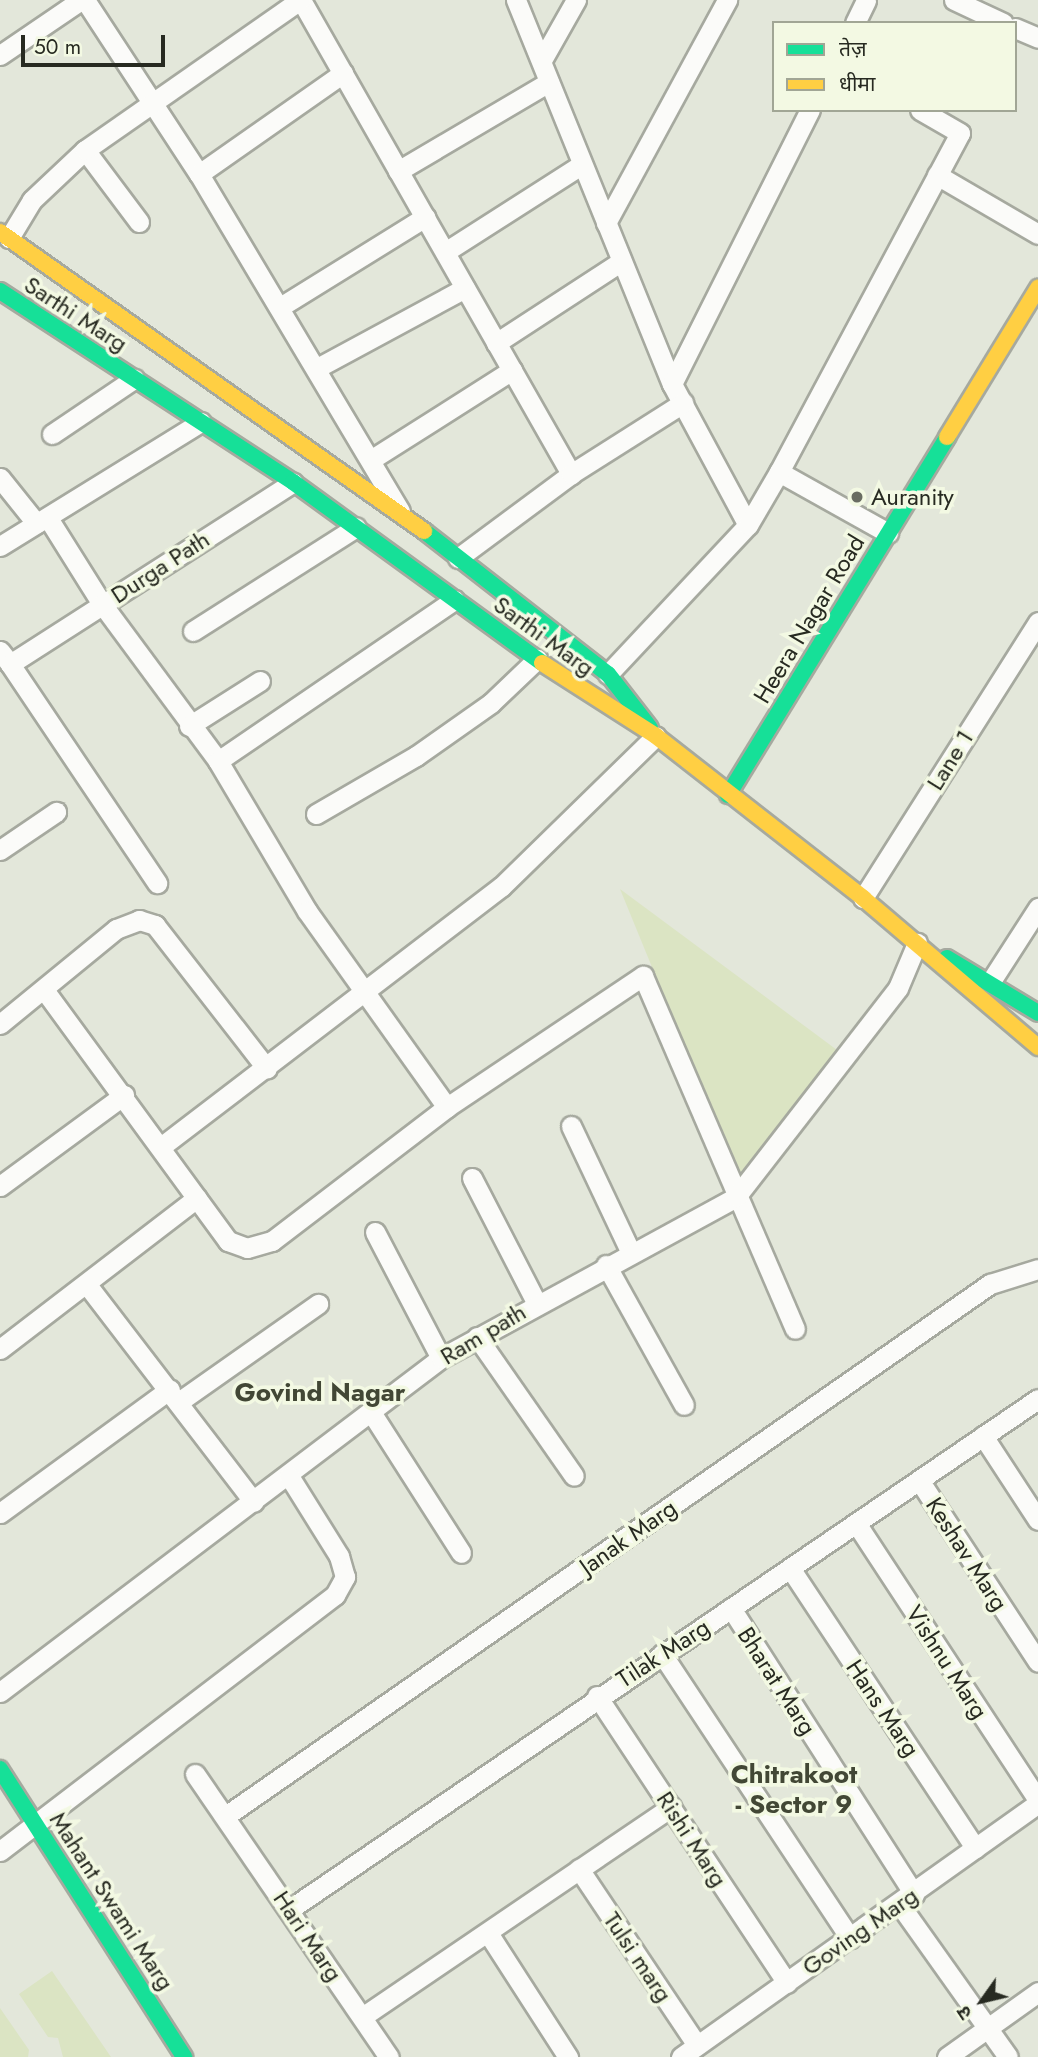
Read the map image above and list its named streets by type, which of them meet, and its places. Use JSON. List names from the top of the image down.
{
  "streets": {
    "street": [
      "Sarthi Marg",
      "Durga Path",
      "Heera Nagar Road",
      "Lane 1",
      "Ram path",
      "Janak Marg",
      "Keshav Marg",
      "Tilak Marg",
      "Vishnu Marg",
      "Bharat Marg",
      "Hans Marg",
      "Rishi Marg",
      "Mahant Swami Marg",
      "Goving Marg",
      "Hari Marg",
      "Tulsi marg"
    ]
  },
  "crossings": [
    ["Sarthi Marg", "Durga Path"],
    ["Sarthi Marg", "Heera Nagar Road"],
    ["Sarthi Marg", "Lane 1"],
    ["Sarthi Marg", "Ram path"],
    ["Janak Marg", "Hari Marg"],
    ["Keshav Marg", "Tilak Marg"],
    ["Tilak Marg", "Vishnu Marg"],
    ["Tilak Marg", "Bharat Marg"],
    ["Tilak Marg", "Hans Marg"],
    ["Tilak Marg", "Rishi Marg"],
    ["Tilak Marg", "Hari Marg"],
    ["Vishnu Marg", "Goving Marg"],
    ["Bharat Marg", "Goving Marg"],
    ["Hans Marg", "Goving Marg"],
    ["Rishi Marg", "Goving Marg"],
    ["Goving Marg", "Tulsi marg"]
  ],
  "districts": ["Govind Nagar", "Chitrakoot - Sector 9"],
  "places": ["Auranity"],
  "legend": ["तेज़", "धीमा"],
  "scale_bar": "50 m",
  "north": "bottom left"
}
